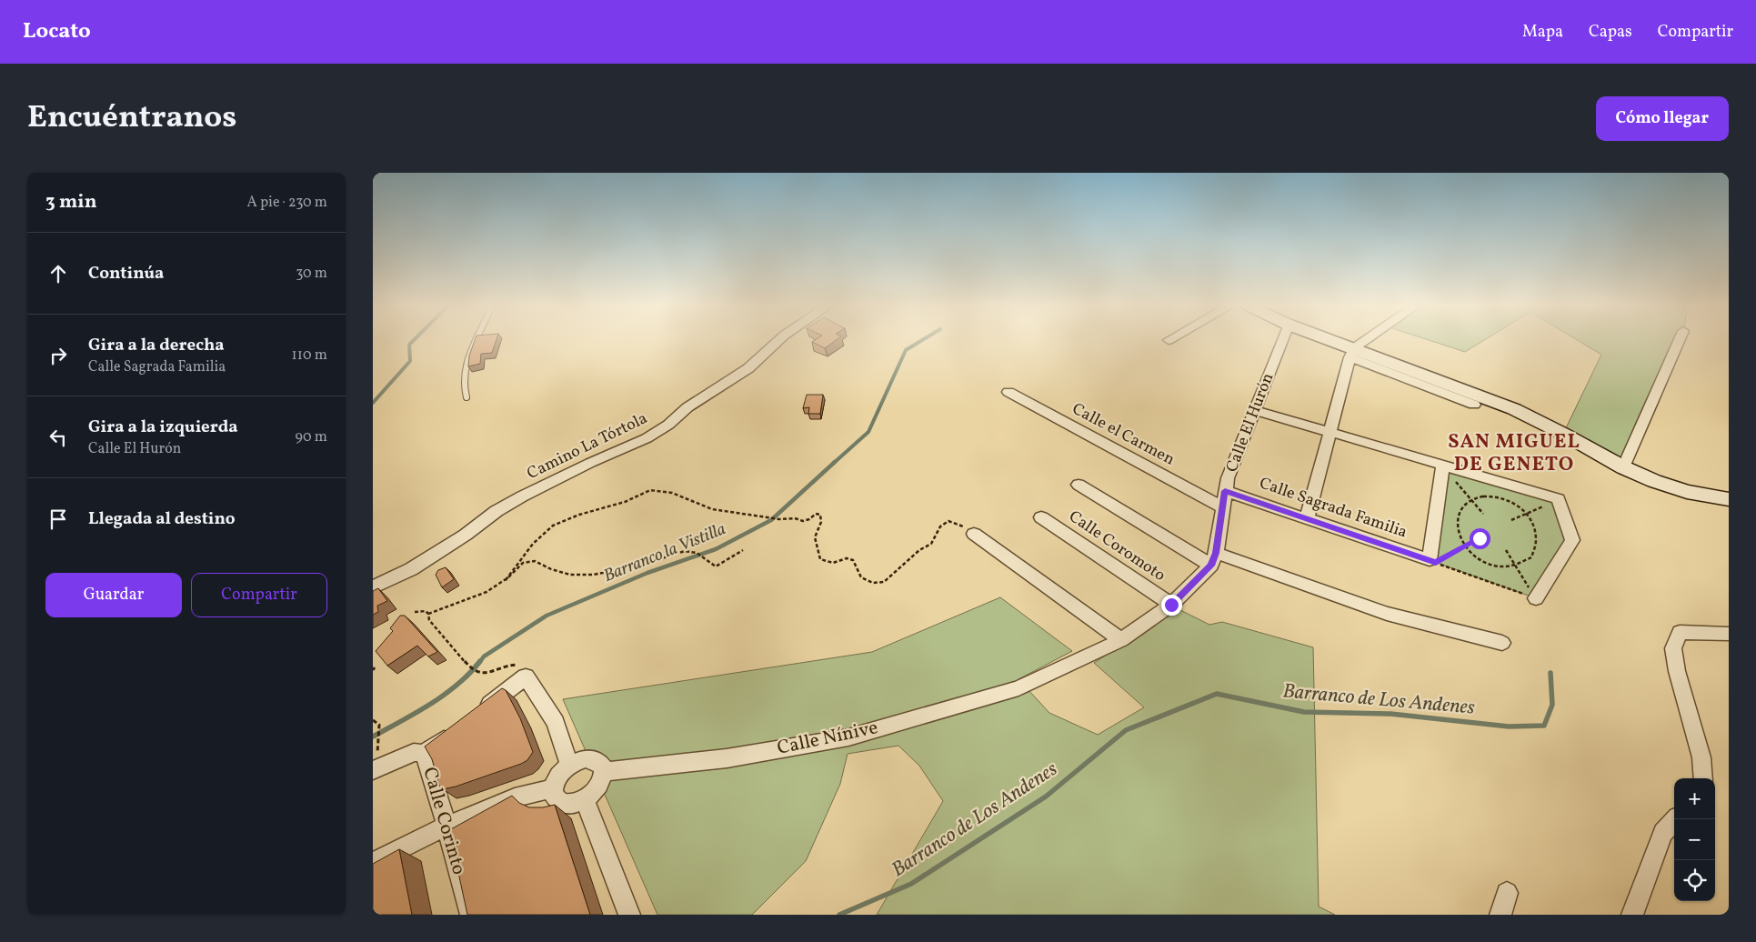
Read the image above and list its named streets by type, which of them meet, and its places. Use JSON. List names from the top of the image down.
{
  "streets": {
    "street": [
      "Calle El Hurón",
      "Calle el Carmen",
      "Camino La Tórtola",
      "Calle Sagrada Familia",
      "Calle Coromoto",
      "Calle Nínive",
      "Calle Corinto"
    ]
  },
  "crossings": [
    ["Calle El Hurón", "Calle el Carmen"],
    ["Calle El Hurón", "Calle Sagrada Familia"]
  ],
  "districts": ["SAN MIGUEL DE GENETO"],
  "water": ["Barranco la Vistilla", "Barranco de Los Andenes"],
  "page": {
    "header": "Locato",
    "nav": ["Mapa", "Capas", "Compartir"],
    "title": "Encuéntranos",
    "buttons": [
      "Cómo llegar",
      ["Guardar", "Compartir"]
    ],
    "heading": ["3 min", "A pie · 230 m"],
    "list": [
      ["Continúa", "30 m"],
      ["Gira a la derecha", "Calle Sagrada Familia", "110 m"],
      ["Gira a la izquierda", "Calle El Hurón", "90 m"],
      "Llegada al destino"
    ],
    "map_buttons": ["+", "−"]
  }
}
